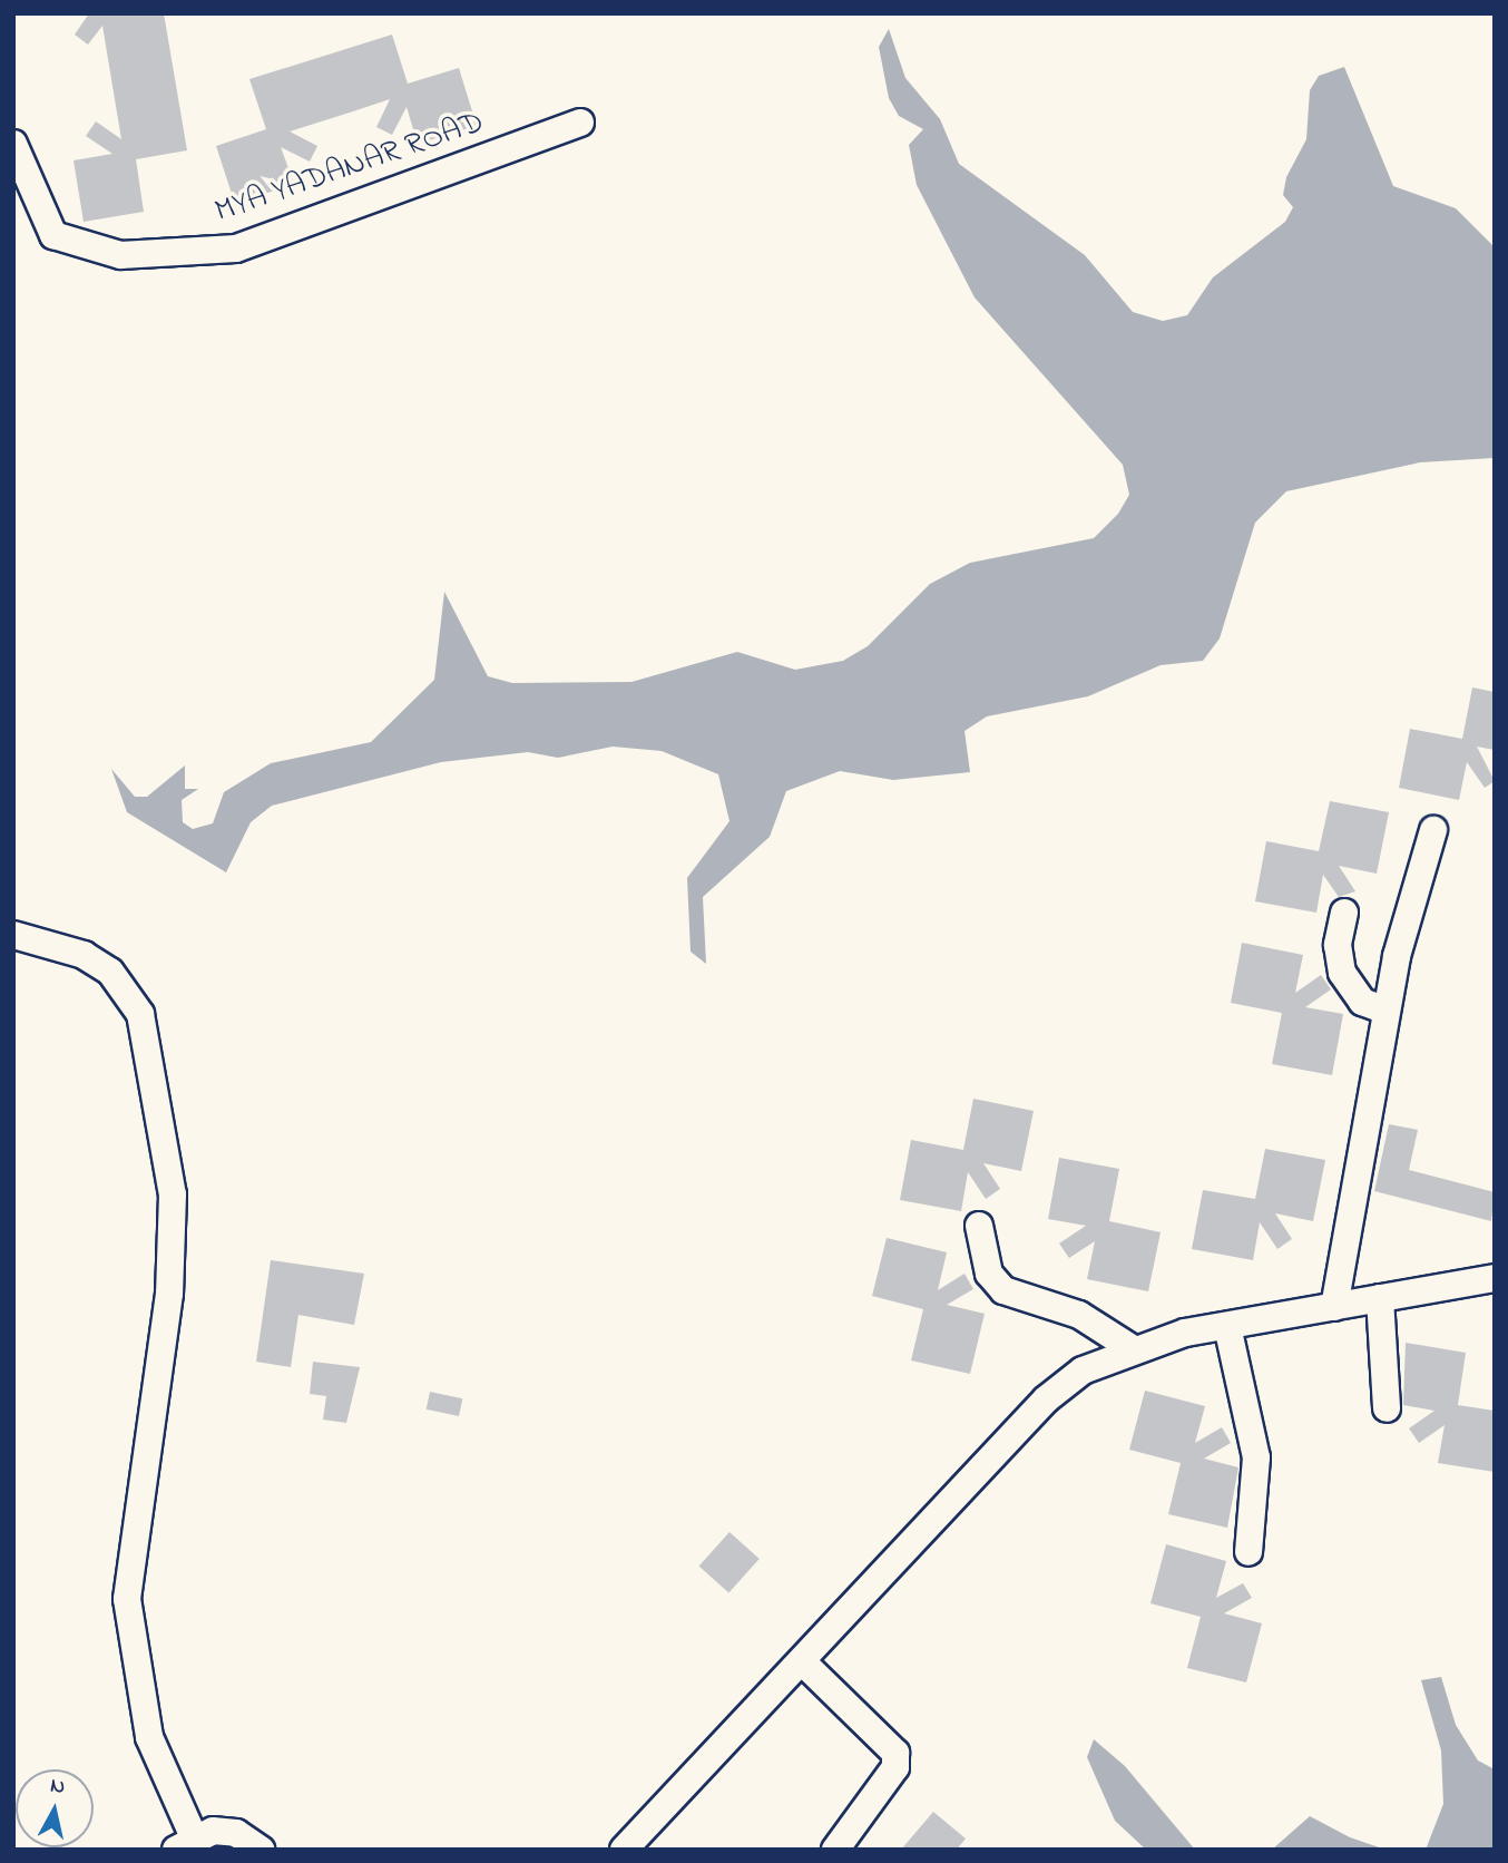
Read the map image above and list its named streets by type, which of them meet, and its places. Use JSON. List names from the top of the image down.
{
  "streets": {
    "street": ["MYA YADANAR ROAD"]
  },
  "north": "top"
}
